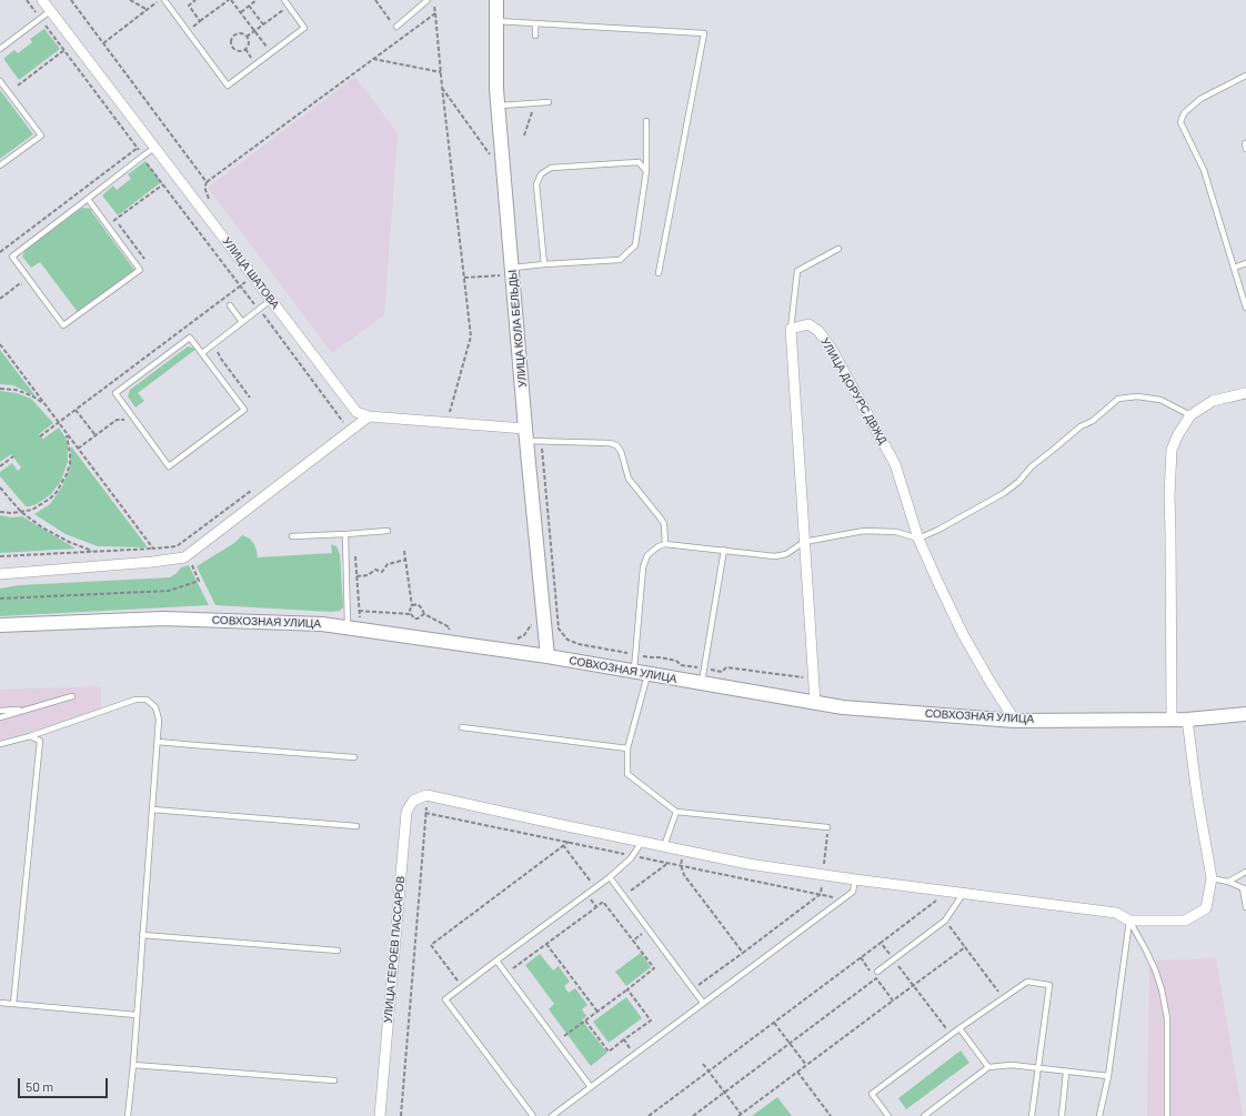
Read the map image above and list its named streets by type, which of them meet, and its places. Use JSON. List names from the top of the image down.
{
  "streets": {
    "main road": ["УЛИЦА КОЛА БЕЛЬДЫ", "СОВХОЗНАЯ УЛИЦА"],
    "street": ["УЛИЦА ШАТОВА", "УЛИЦА ДОРУРС ДВЖД", "УЛИЦА ГЕРОЕВ ПАССАРОВ"]
  },
  "crossings": [
    ["УЛИЦА ШАТОВА", "УЛИЦА КОЛА БЕЛЬДЫ"],
    ["УЛИЦА КОЛА БЕЛЬДЫ", "СОВХОЗНАЯ УЛИЦА"],
    ["УЛИЦА ДОРУРС ДВЖД", "СОВХОЗНАЯ УЛИЦА"]
  ],
  "scale_bar": "50 m"
}
